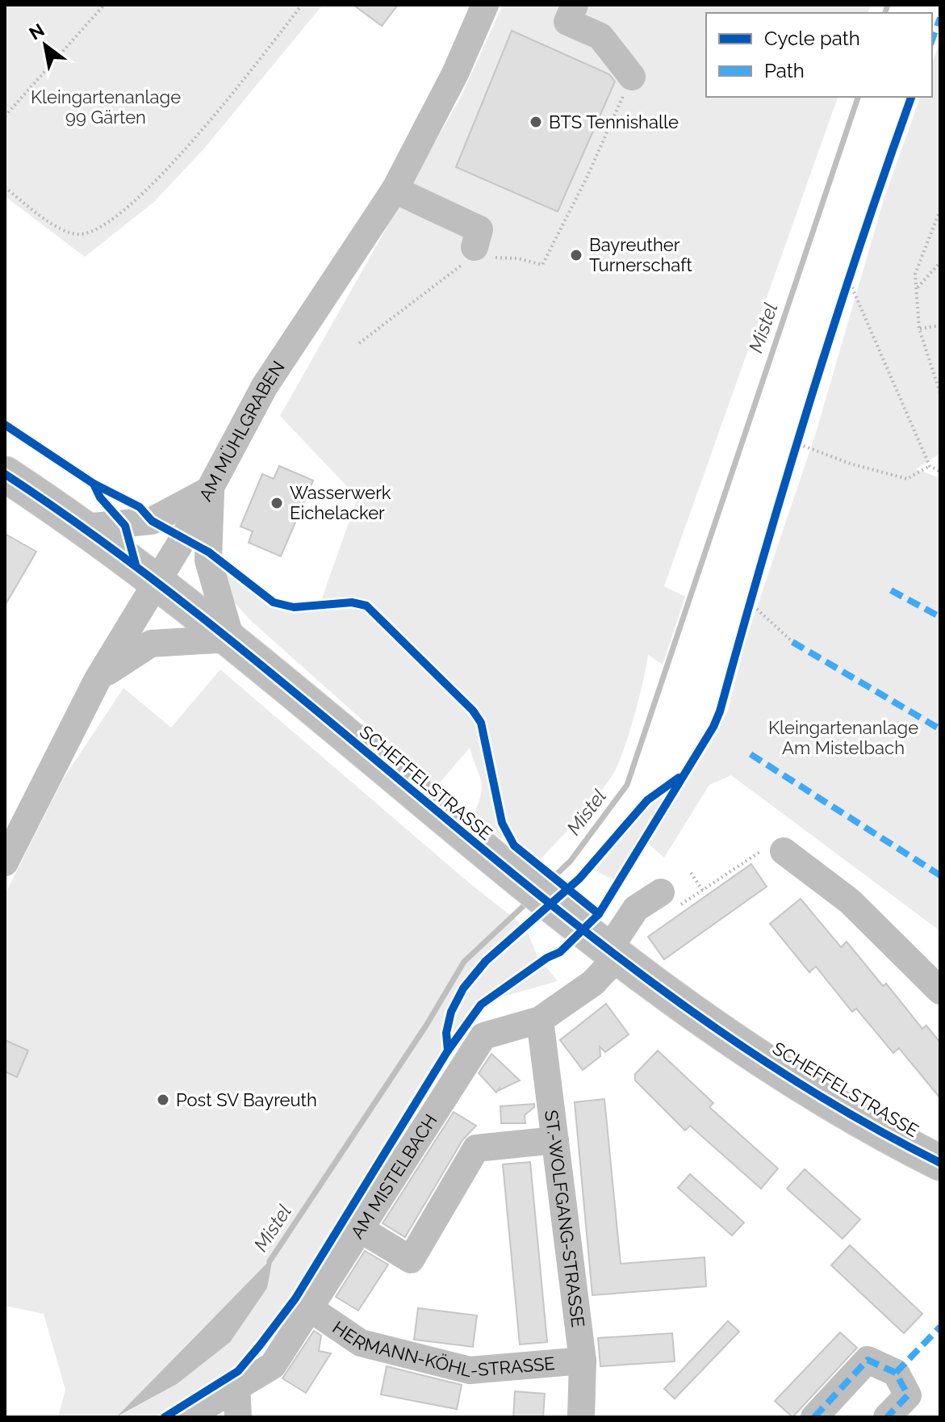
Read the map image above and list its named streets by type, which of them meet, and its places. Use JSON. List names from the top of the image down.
{
  "streets": {
    "main road": ["SCHEFFELSTRASSE"],
    "street": [
      "AM MÜHLGRABEN",
      "AM MISTELBACH",
      "ST.-WOLFGANG-STRASSE",
      "HERMANN-KÖHL-STRASSE"
    ]
  },
  "crossings": [
    ["AM MÜHLGRABEN", "SCHEFFELSTRASSE"],
    ["SCHEFFELSTRASSE", "AM MISTELBACH"],
    ["AM MISTELBACH", "ST.-WOLFGANG-STRASSE"],
    ["AM MISTELBACH", "HERMANN-KÖHL-STRASSE"],
    ["ST.-WOLFGANG-STRASSE", "HERMANN-KÖHL-STRASSE"]
  ],
  "water": ["Mistel"],
  "parks": ["Kleingartenanlage 99 Gärten", "Kleingartenanlage Am Mistelbach"],
  "places": [
    "BTS Tennishalle",
    "Bayreuther Turnerschaft",
    "Wasserwerk Eichelacker",
    "Post SV Bayreuth"
  ],
  "legend": ["Cycle path", "Path"],
  "north": "top left"
}
